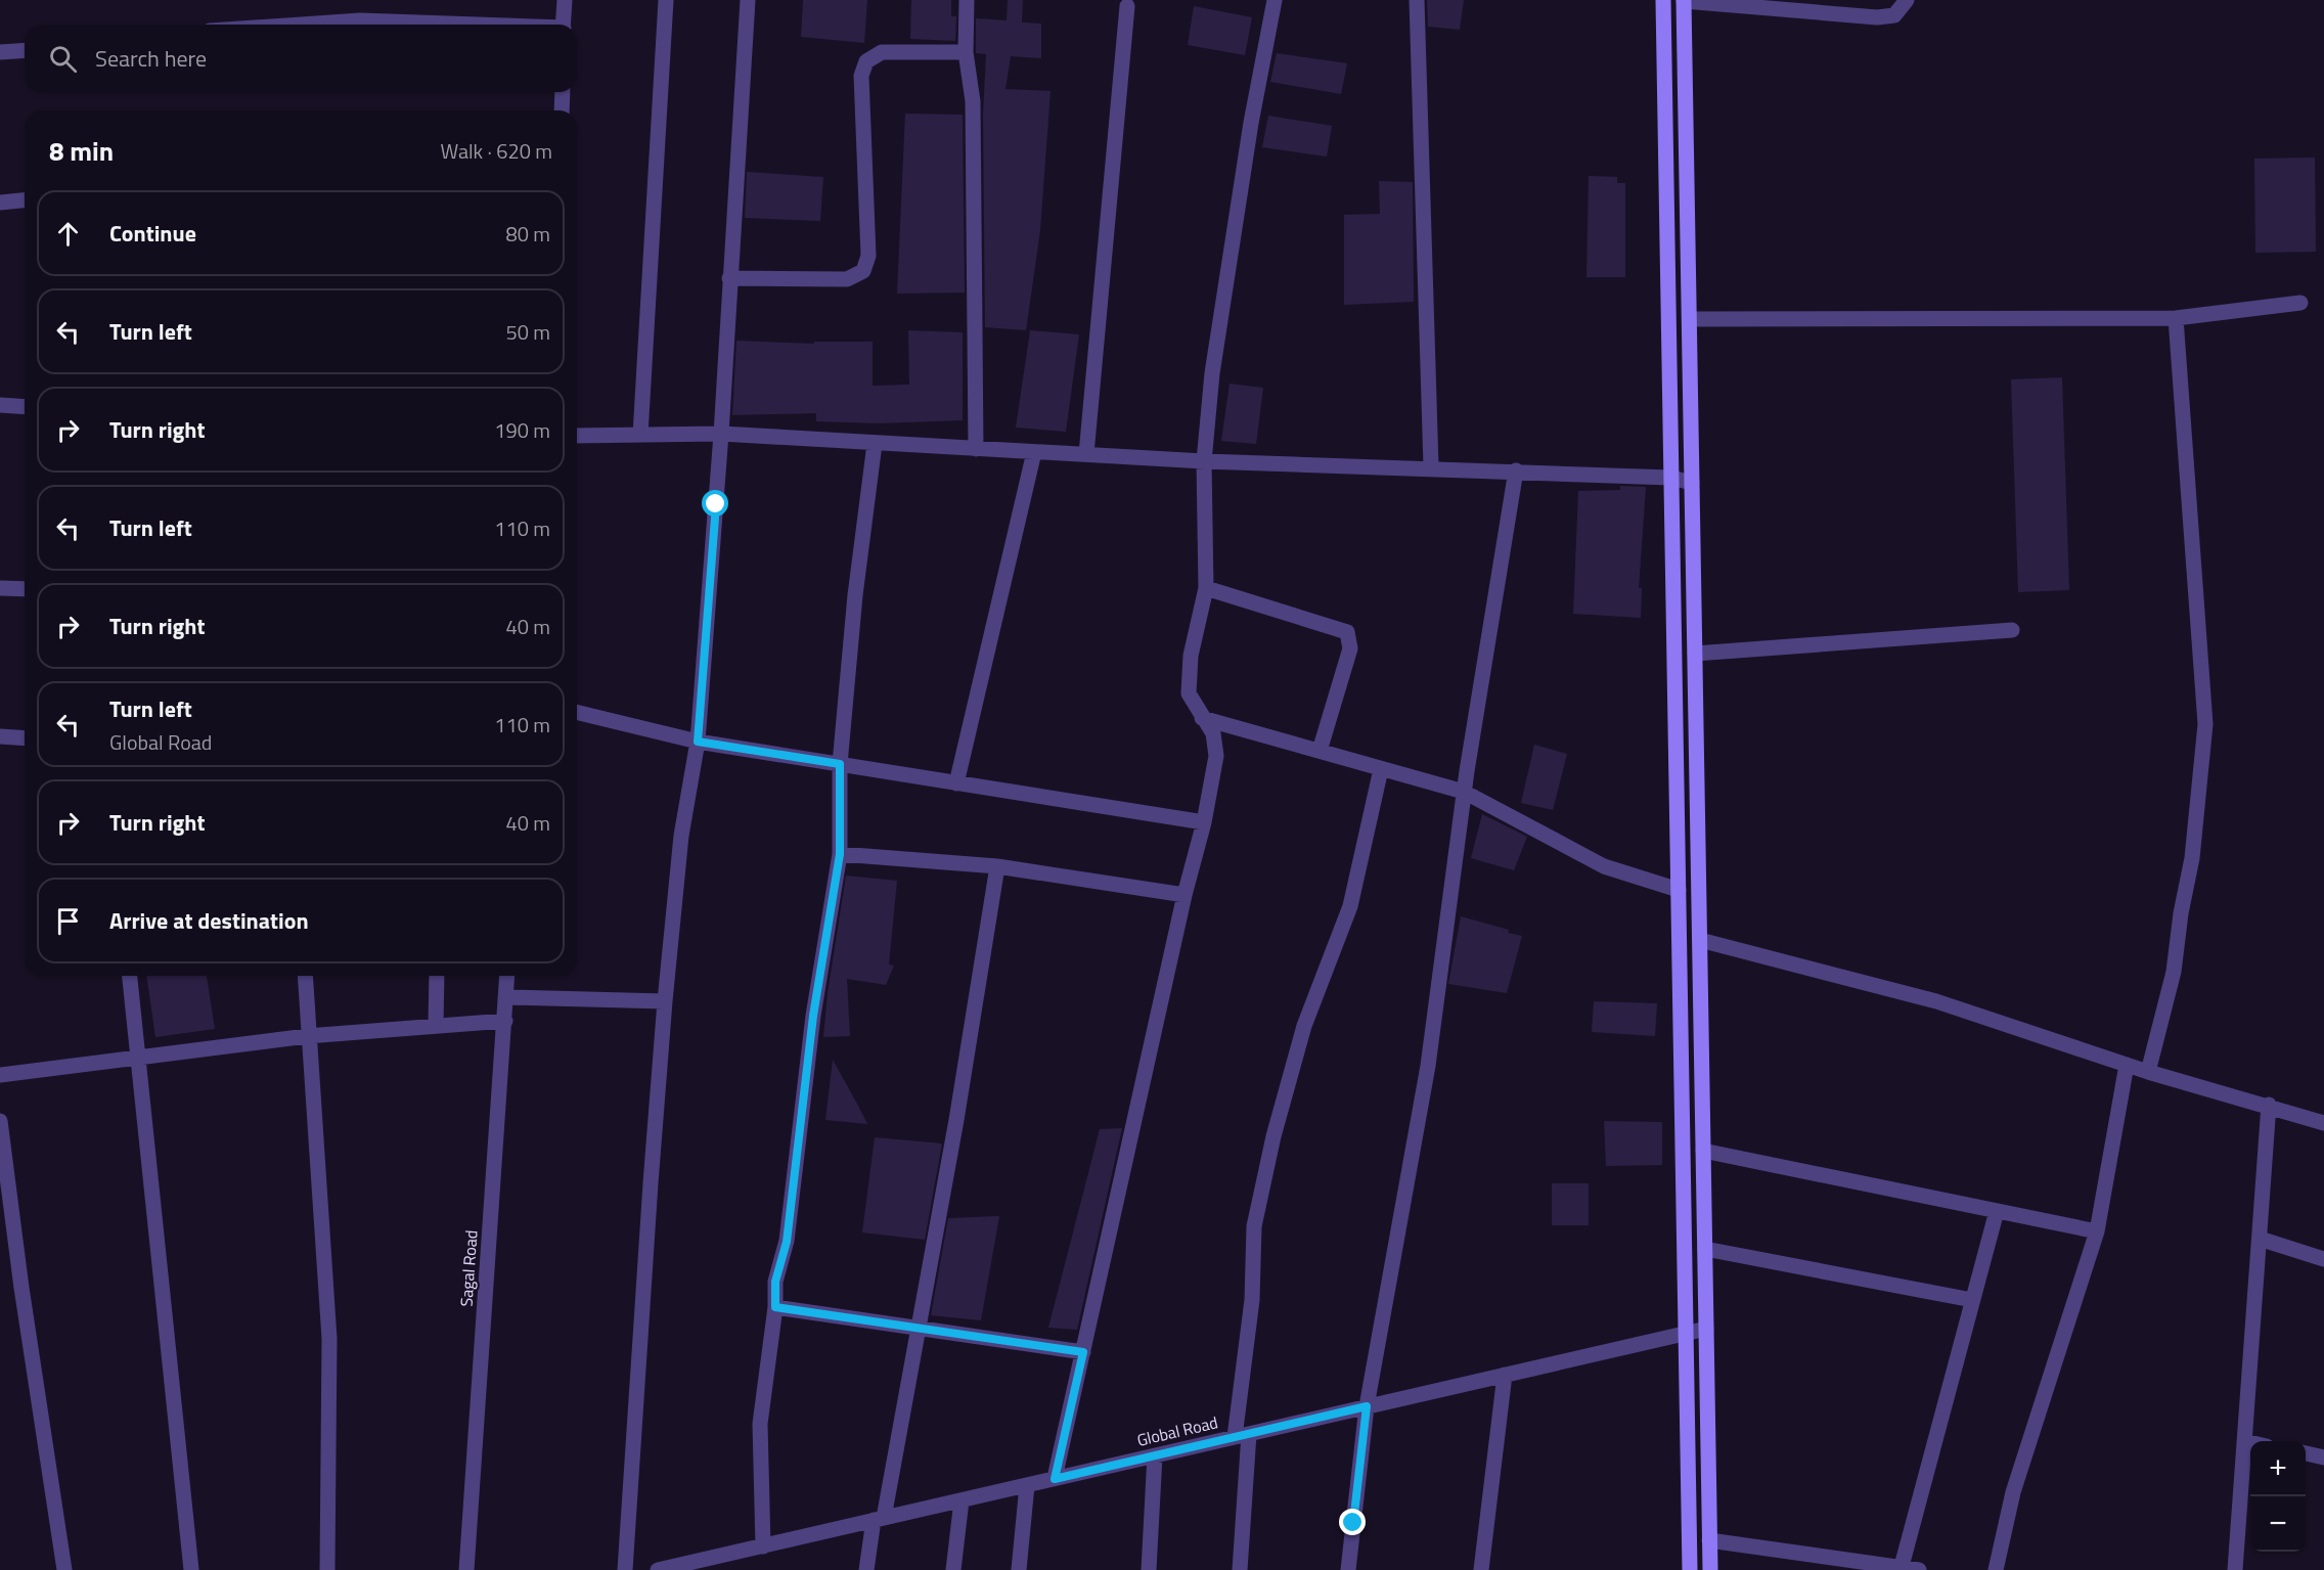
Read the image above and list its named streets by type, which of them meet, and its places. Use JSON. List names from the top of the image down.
{
  "streets": {
    "street": ["Sagal Road", "Global Road"]
  },
  "page": {
    "search": "Search here",
    "heading": ["8 min", "Walk · 620 m"],
    "list": [
      ["Continue", "80 m"],
      ["Turn left", "50 m"],
      ["Turn right", "190 m"],
      ["Turn left", "110 m"],
      ["Turn right", "40 m"],
      ["Turn left", "Global Road", "110 m"],
      ["Turn right", "40 m"],
      "Arrive at destination"
    ],
    "map_buttons": ["+", "−"]
  }
}
